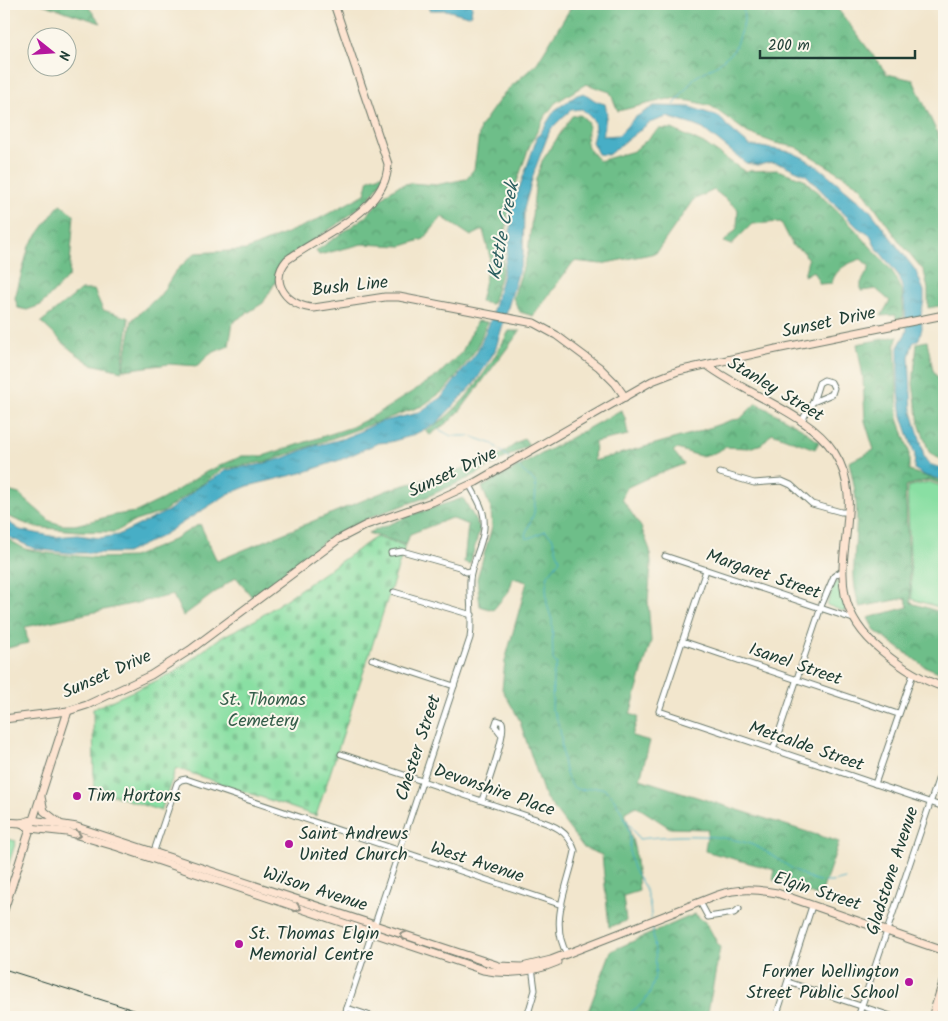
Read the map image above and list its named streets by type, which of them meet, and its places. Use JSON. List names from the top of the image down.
{
  "streets": {
    "street": [
      "Bush Line",
      "Sunset Drive",
      "Stanley Street",
      "Margaret Street",
      "Isanel Street",
      "Metcalde Street",
      "Chester Street",
      "Devonshire Place",
      "West Avenue",
      "Gladstone Avenue",
      "Wilson Avenue",
      "Elgin Street"
    ]
  },
  "crossings": [
    ["Bush Line", "Sunset Drive"],
    ["Sunset Drive", "Stanley Street"],
    ["Sunset Drive", "Chester Street"],
    ["Stanley Street", "Margaret Street"],
    ["Isanel Street", "Metcalde Street"],
    ["Metcalde Street", "Gladstone Avenue"],
    ["Chester Street", "Devonshire Place"],
    ["Chester Street", "West Avenue"],
    ["Chester Street", "Wilson Avenue"],
    ["Devonshire Place", "West Avenue"],
    ["Devonshire Place", "Wilson Avenue"],
    ["Devonshire Place", "Elgin Street"],
    ["West Avenue", "Wilson Avenue"],
    ["Gladstone Avenue", "Elgin Street"],
    ["Wilson Avenue", "Elgin Street"]
  ],
  "water": ["Kettle Creek"],
  "parks": ["St. Thomas Cemetery"],
  "places": [
    "Tim Hortons",
    "Saint Andrews United Church",
    "St. Thomas Elgin Memorial Centre",
    "Former Wellington Street Public School"
  ],
  "scale_bar": "200 m",
  "north": "right"
}
